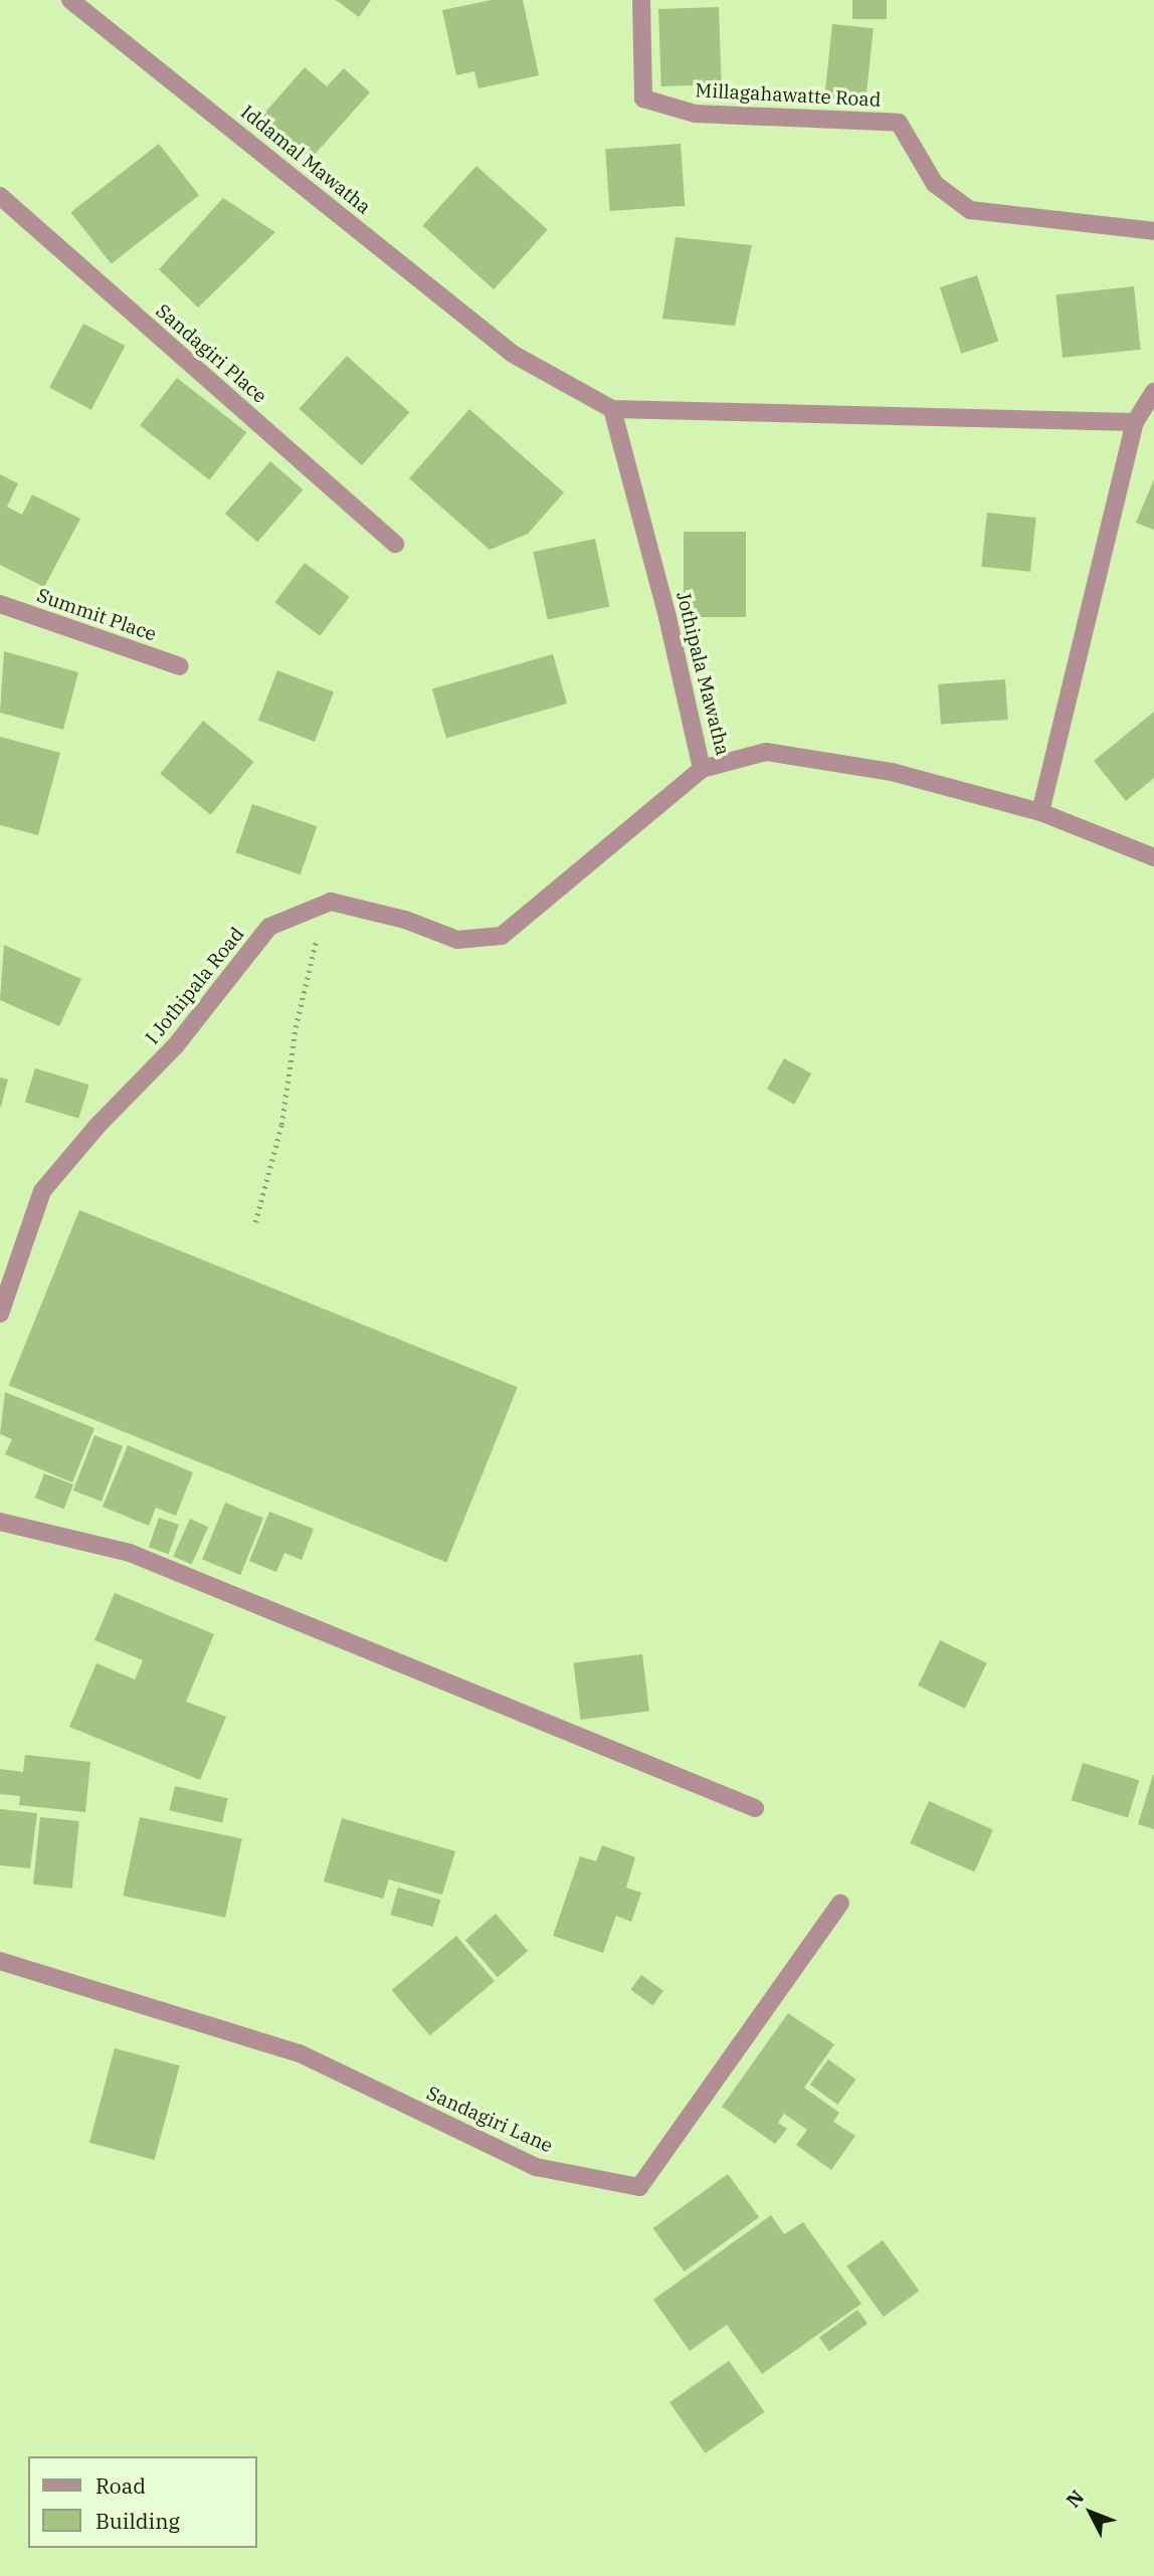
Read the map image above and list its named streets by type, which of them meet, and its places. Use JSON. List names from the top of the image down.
{
  "streets": {
    "street": [
      "Millagahawatte Road",
      "Iddamal Mawatha",
      "Sandagiri Place",
      "Summit Place",
      "Jothipala Mawatha",
      "I Jothipala Road",
      "Sandagiri Lane"
    ]
  },
  "crossings": [
    ["Iddamal Mawatha", "Jothipala Mawatha"]
  ],
  "legend": ["Road", "Building"],
  "north": "top left"
}
